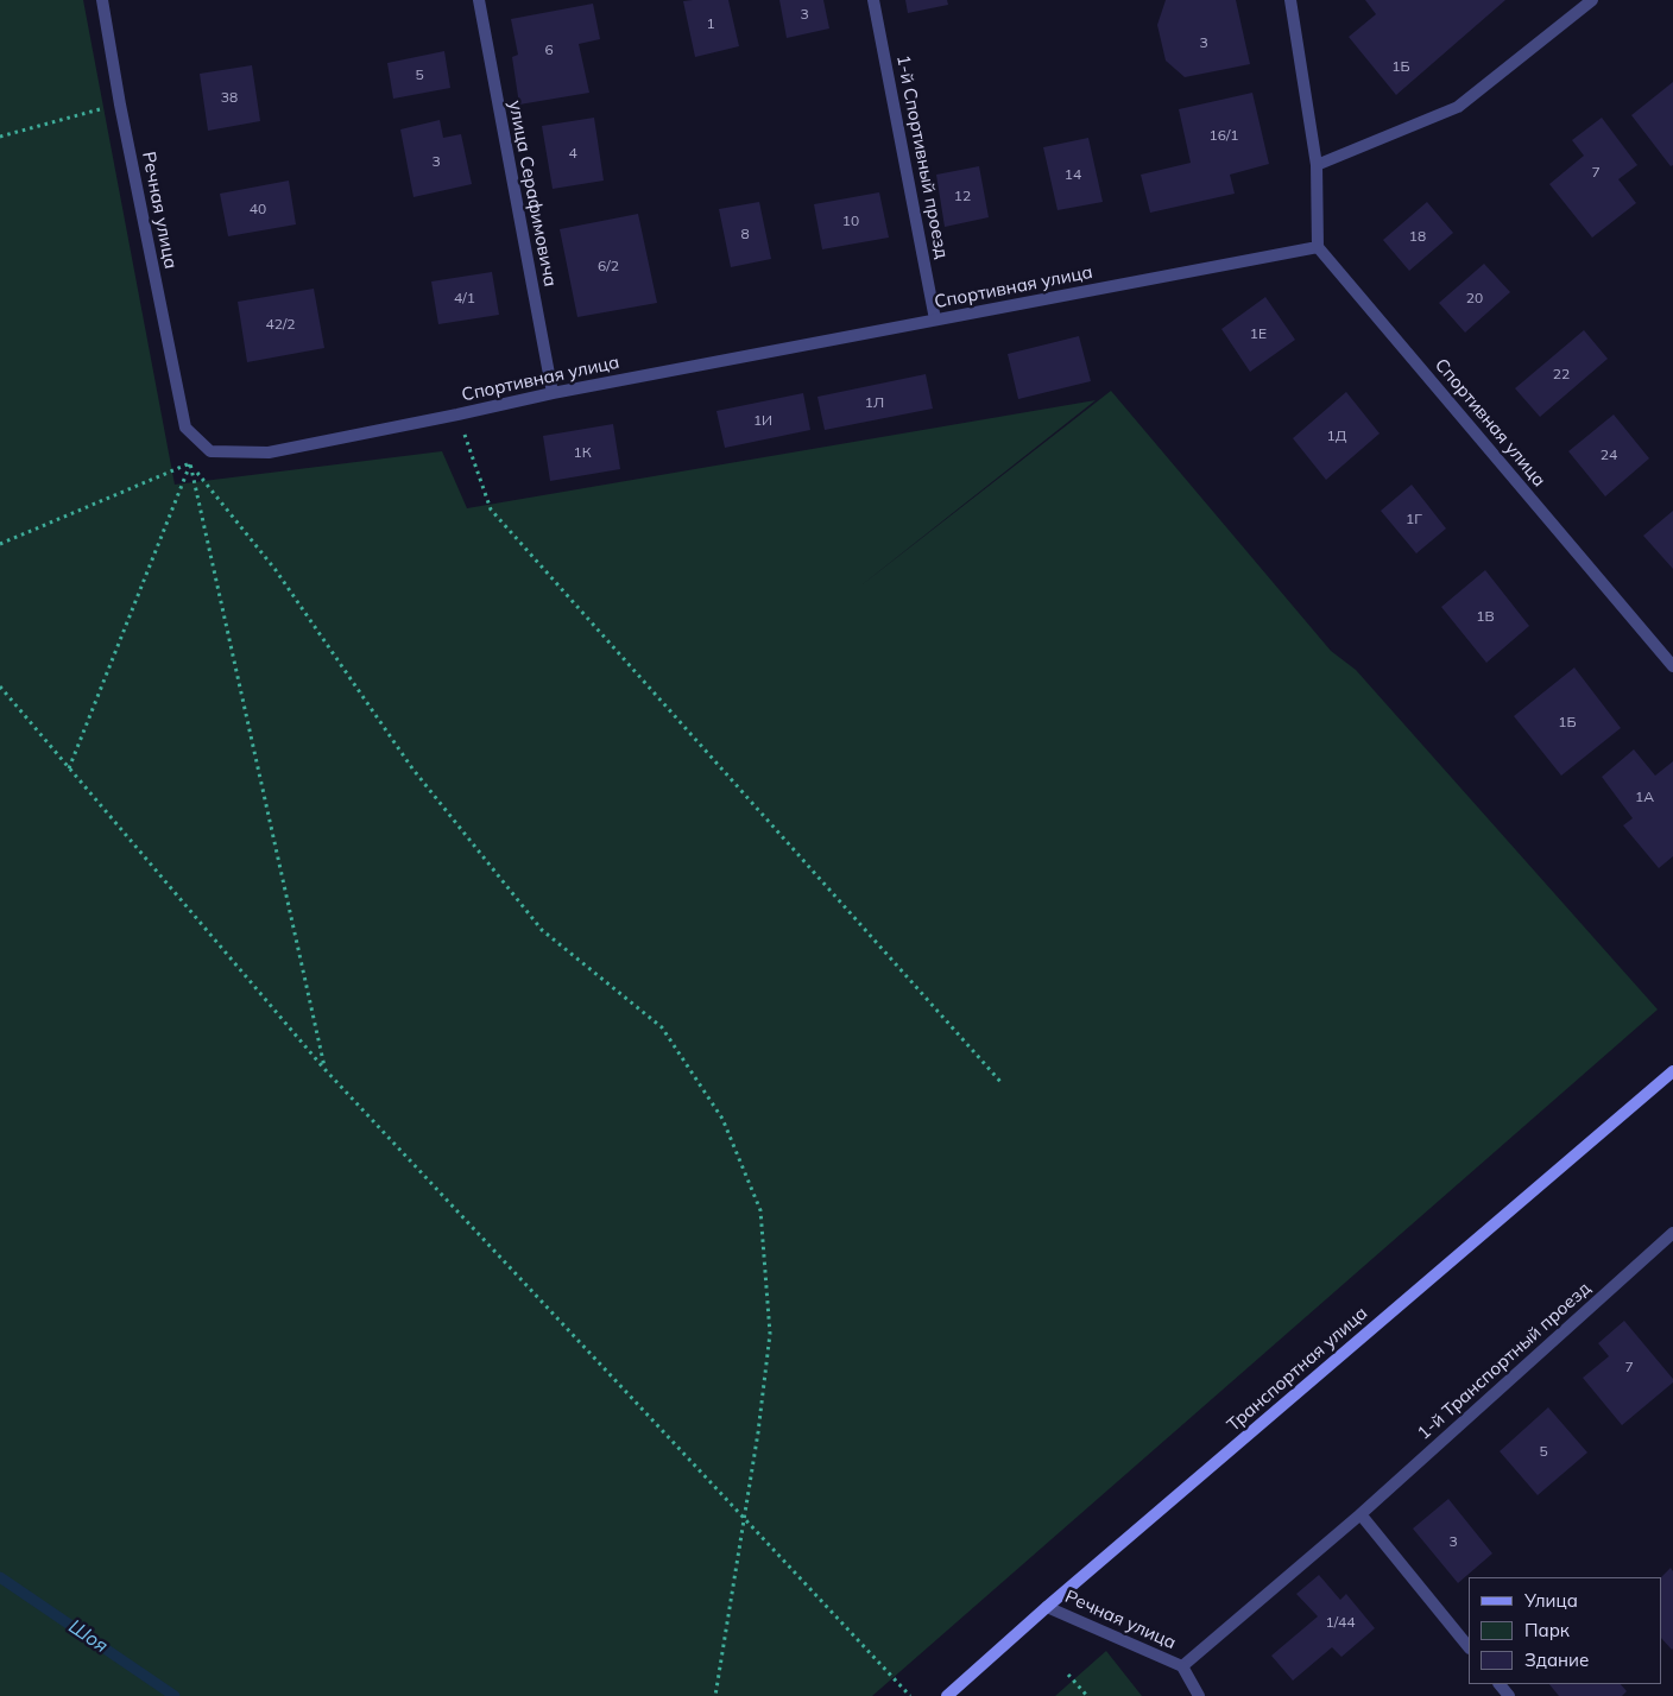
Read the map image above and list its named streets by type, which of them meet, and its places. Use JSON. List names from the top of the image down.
{
  "streets": {
    "street": [
      "1-й Спортивный проезд",
      "улица Серафимовича",
      "Речная улица",
      "Спортивная улица",
      "1-й Транспортный проезд",
      "Транспортная улица"
    ]
  },
  "crossings": [
    ["1-й Спортивный проезд", "Спортивная улица"],
    ["улица Серафимовича", "Спортивная улица"],
    ["Речная улица", "Спортивная улица"],
    ["Речная улица", "1-й Транспортный проезд"],
    ["Речная улица", "Транспортная улица"]
  ],
  "water": ["Шоя"],
  "house_numbers": [
    "3",
    "1",
    "3",
    "6",
    "1Б",
    "5",
    "38",
    "16/1",
    "4",
    "3",
    "7",
    "14",
    "12",
    "40",
    "10",
    "8",
    "18",
    "6/2",
    "4/1",
    "20",
    "42/2",
    "1Е",
    "22",
    "1Л",
    "1И",
    "1Д",
    "1К",
    "24",
    "1Г",
    "1В",
    "1Б",
    "1А",
    "7",
    "5",
    "3",
    "1/44"
  ],
  "legend": ["Улица", "Парк", "Здание"]
}
